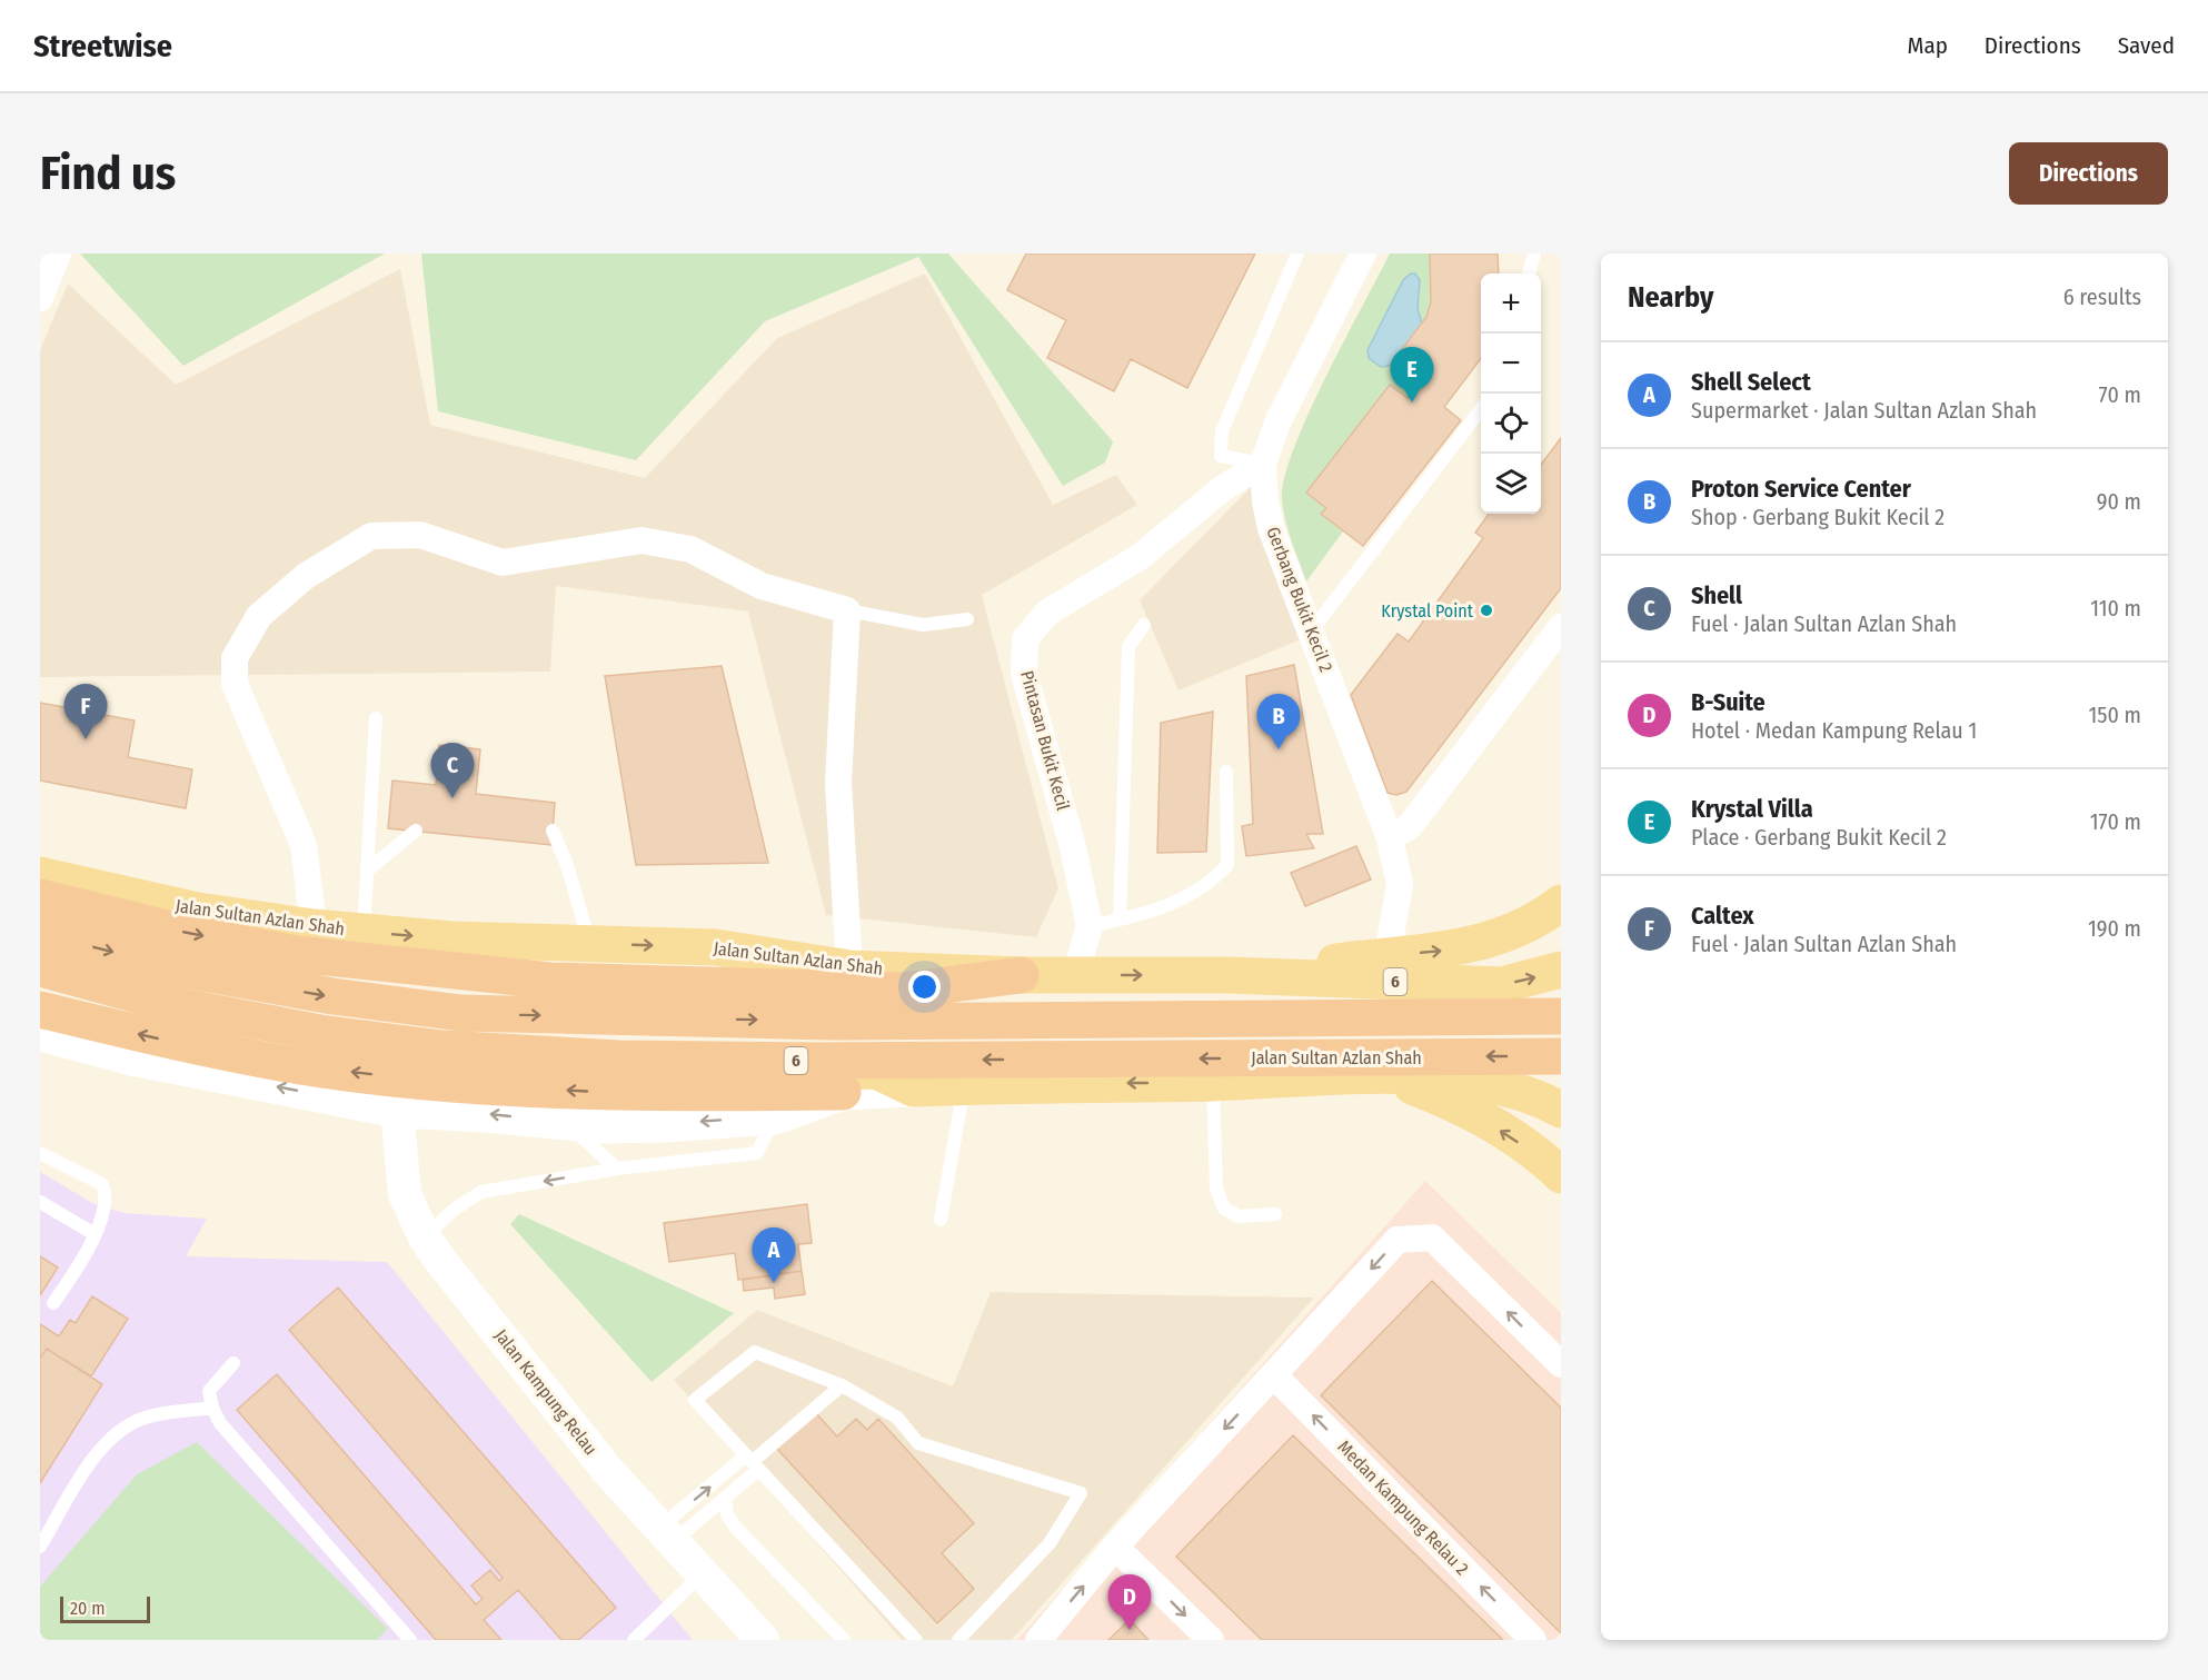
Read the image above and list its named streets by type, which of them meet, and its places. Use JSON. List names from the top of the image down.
{
  "streets": {
    "highway": ["Jalan Sultan Azlan Shah", "6"],
    "street": [
      "Gerbang Bukit Kecil 2",
      "Pintasan Bukit Kecil",
      "Jalan Kampung Relau",
      "Medan Kampung Relau 2"
    ]
  },
  "crossings": [
    ["Gerbang Bukit Kecil 2", "Pintasan Bukit Kecil"],
    ["Pintasan Bukit Kecil", "Jalan Sultan Azlan Shah"],
    ["Jalan Sultan Azlan Shah", "Jalan Kampung Relau"]
  ],
  "places": ["Krystal Point"],
  "scale_bar": "20 m",
  "page": {
    "header": "Streetwise",
    "nav": ["Map", "Directions", "Saved"],
    "buttons": "Directions",
    "title": "Find us",
    "heading": ["Nearby", "6 results"],
    "map_buttons": ["+", "−"],
    "list": [
      {
        "mark": "A",
        "name": "Shell Select",
        "note": "Supermarket · Jalan Sultan Azlan Shah",
        "value": "70 m"
      },
      {
        "mark": "B",
        "name": "Proton Service Center",
        "note": "Shop · Gerbang Bukit Kecil 2",
        "value": "90 m"
      },
      {
        "mark": "C",
        "name": "Shell",
        "note": "Fuel · Jalan Sultan Azlan Shah",
        "value": "110 m"
      },
      {
        "mark": "D",
        "name": "B-Suite",
        "note": "Hotel · Medan Kampung Relau 1",
        "value": "150 m"
      },
      {
        "mark": "E",
        "name": "Krystal Villa",
        "note": "Place · Gerbang Bukit Kecil 2",
        "value": "170 m"
      },
      {
        "mark": "F",
        "name": "Caltex",
        "note": "Fuel · Jalan Sultan Azlan Shah",
        "value": "190 m"
      }
    ],
    "pins": [
      "E",
      "F",
      "B",
      "C",
      "A",
      "D"
    ],
    "scale": "20 m"
  }
}
